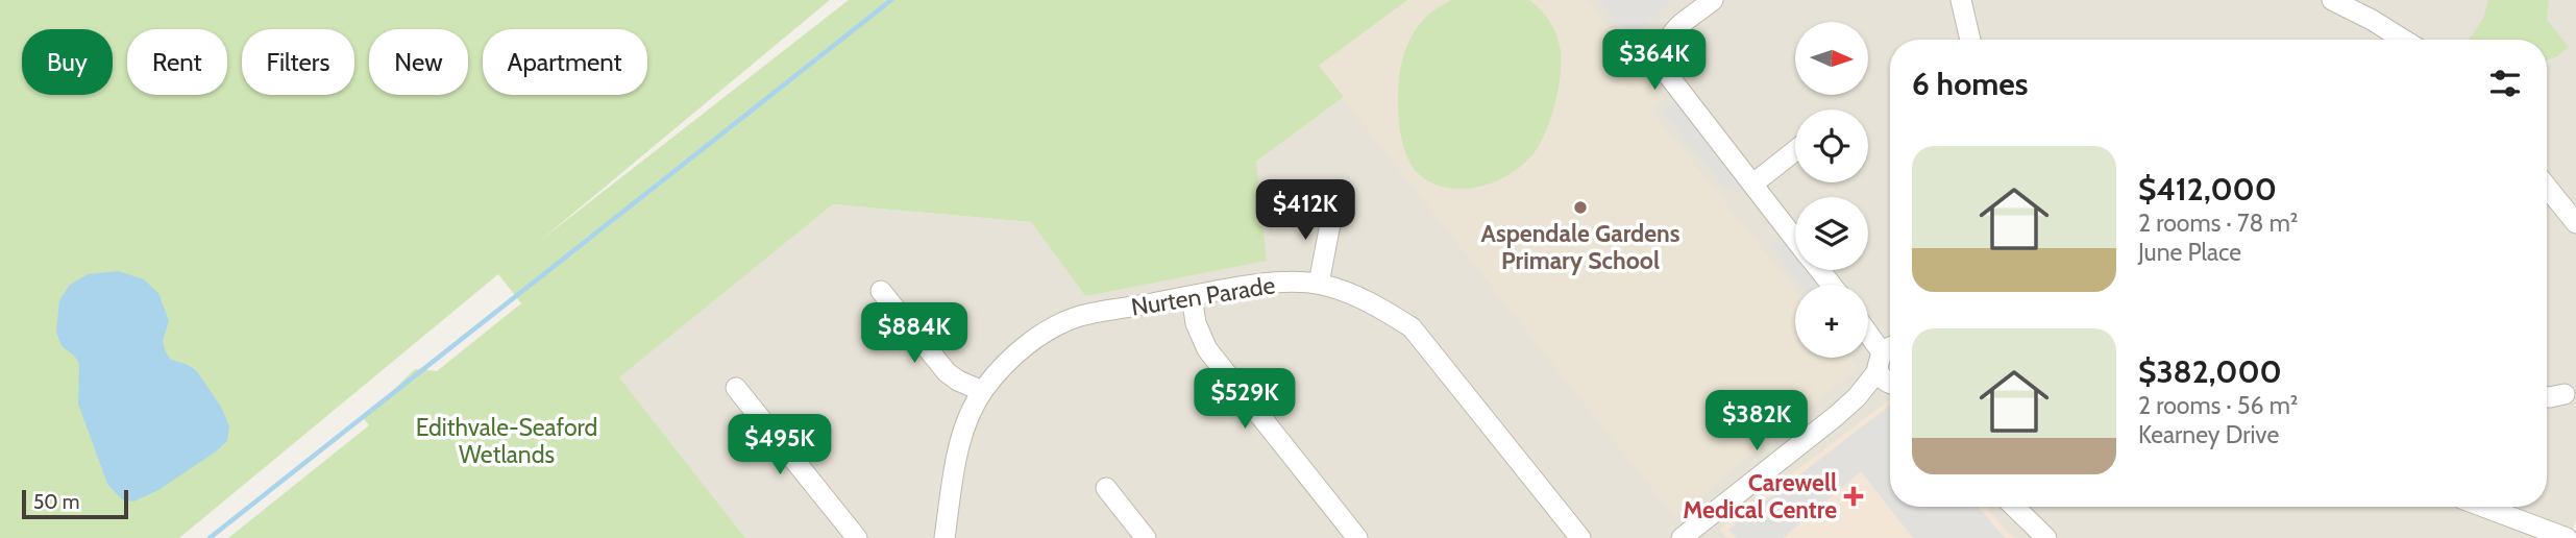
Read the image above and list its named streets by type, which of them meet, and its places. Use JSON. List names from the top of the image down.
{
  "streets": {
    "street": ["Nurten Parade"]
  },
  "parks": ["Edithvale-Seaford Wetlands"],
  "places": {
    "other": ["Aspendale Gardens Primary School"],
    "health": ["Carewell Medical Centre"]
  },
  "scale_bar": "50 m",
  "north": "right",
  "page": {
    "map_buttons": "+",
    "price": [
      "$364K",
      "$412K",
      "$884K",
      "$529K",
      "$382K",
      "$495K"
    ],
    "chip": [
      "Buy",
      "Rent",
      "Filters",
      "New",
      "Apartment"
    ],
    "heading": "6 homes",
    "list": [
      {
        "name": "$412,000",
        "note": "2 rooms · 78 m² · June Place"
      },
      {
        "name": "$382,000",
        "note": "2 rooms · 56 m² · Kearney Drive"
      }
    ],
    "scale": "50 m"
  }
}
